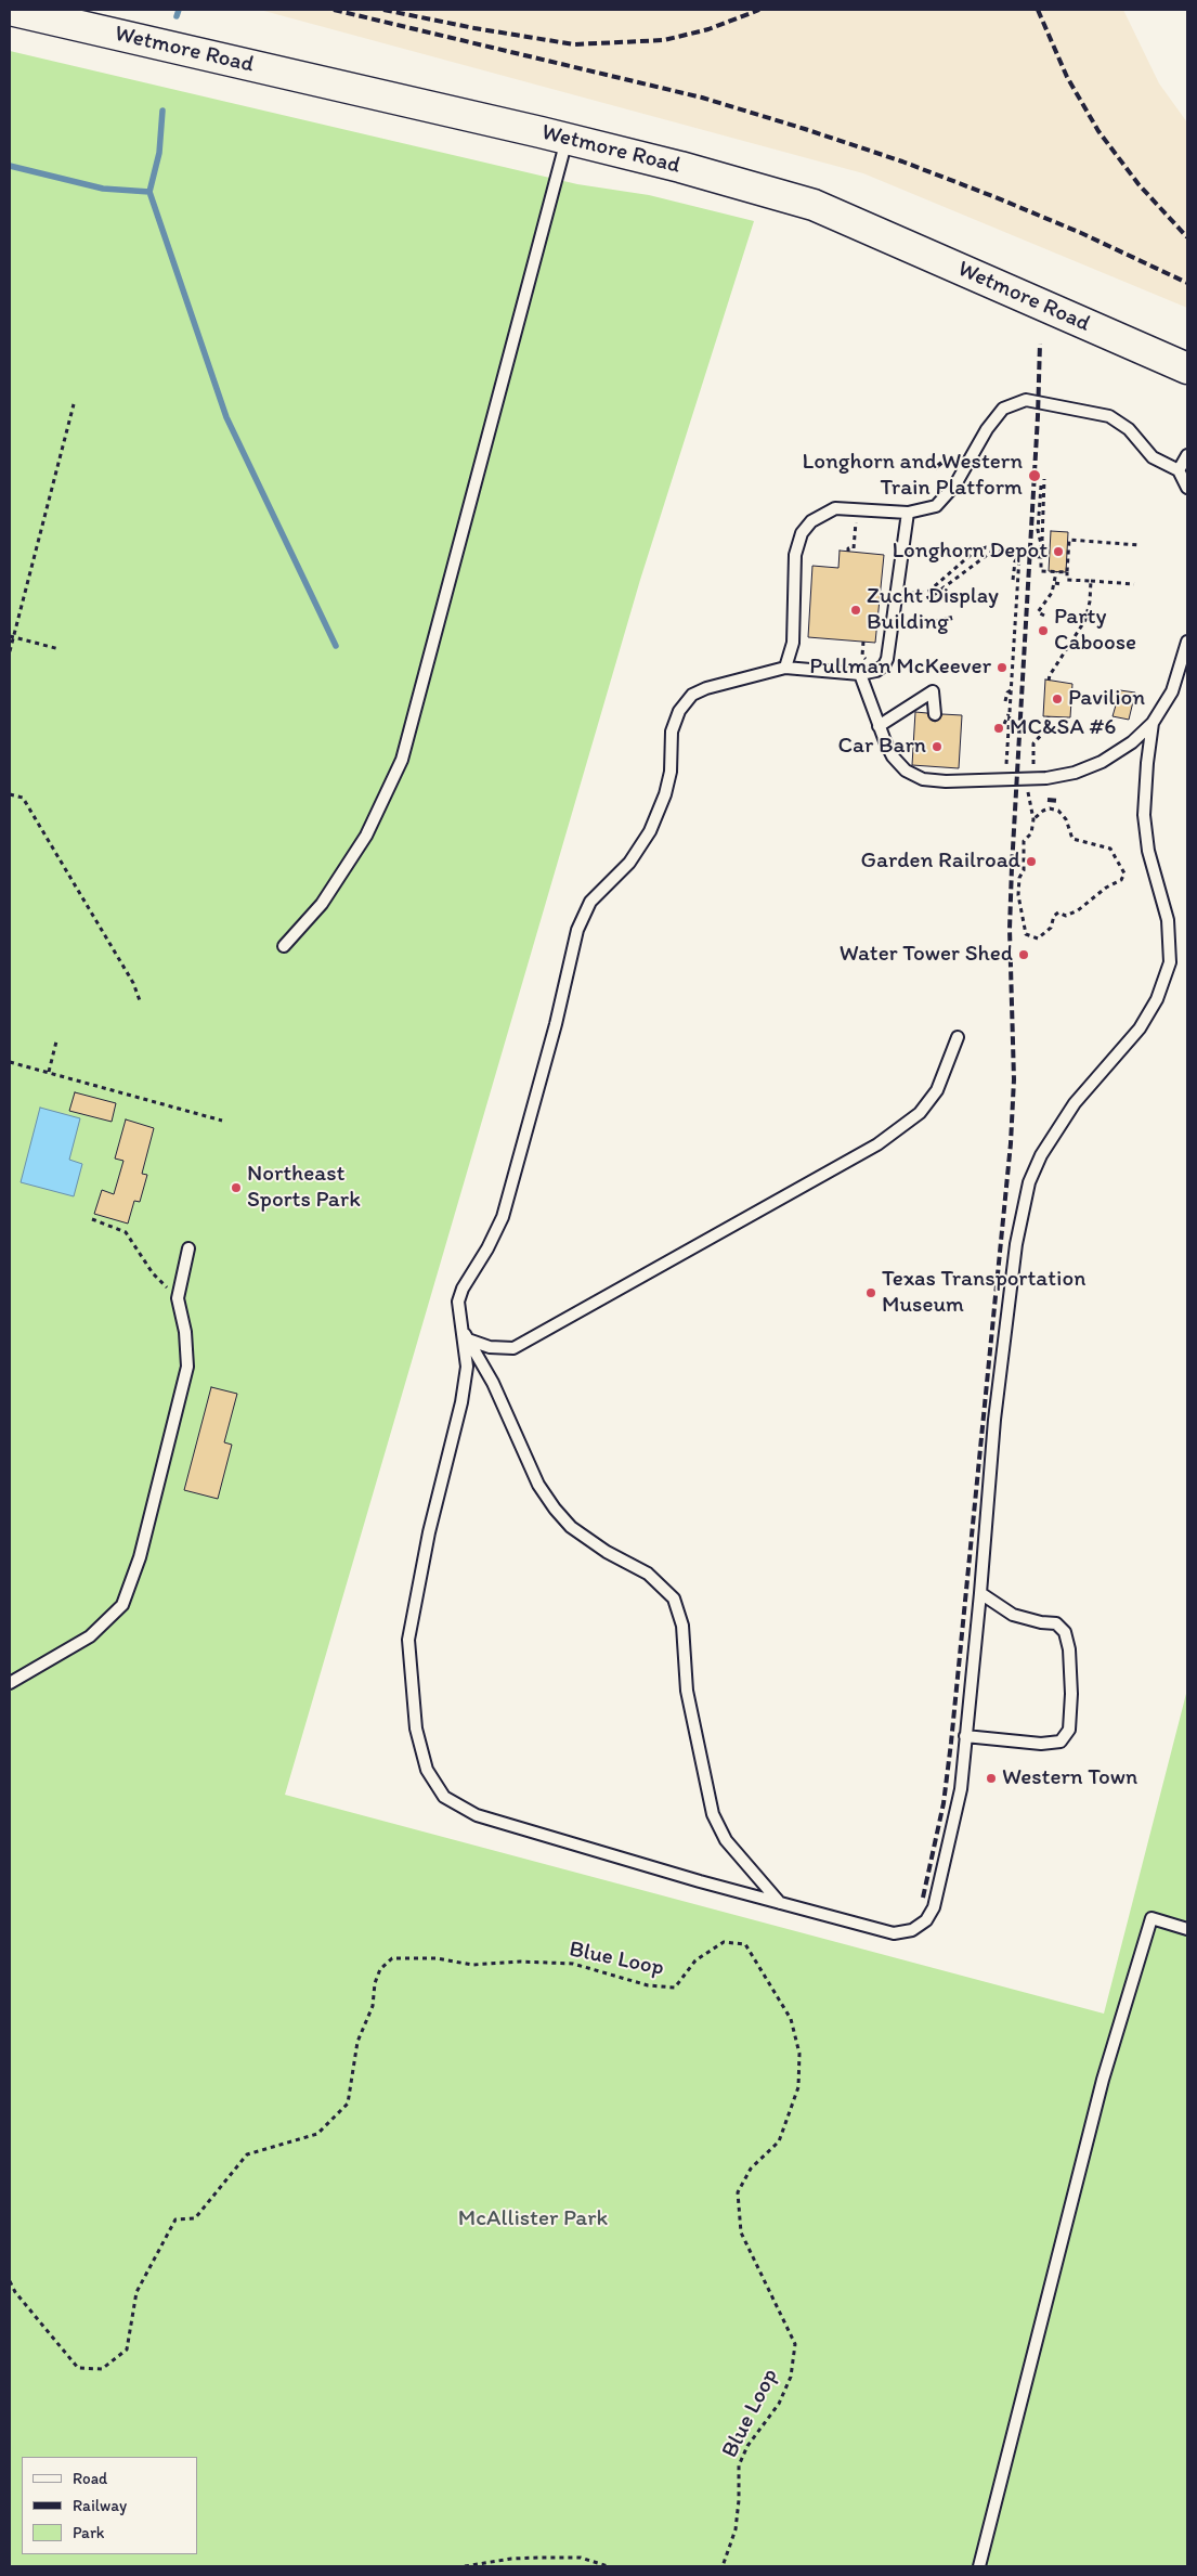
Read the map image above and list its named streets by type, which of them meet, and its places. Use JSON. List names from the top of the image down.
{
  "streets": {
    "main road": ["Wetmore Road"],
    "path": ["Blue Loop"]
  },
  "parks": ["McAllister Park"],
  "places": [
    "Longhorn and Western Train Platform",
    "Longhorn Depot",
    "Zucht Display Building",
    "Party Caboose",
    "Pullman McKeever",
    "Pavilion",
    "MC&SA #6",
    "Car Barn",
    "Garden Railroad",
    "Water Tower Shed",
    "Northeast Sports Park",
    "Texas Transportation Museum",
    "Western Town"
  ],
  "legend": ["Road", "Railway", "Park"]
}
